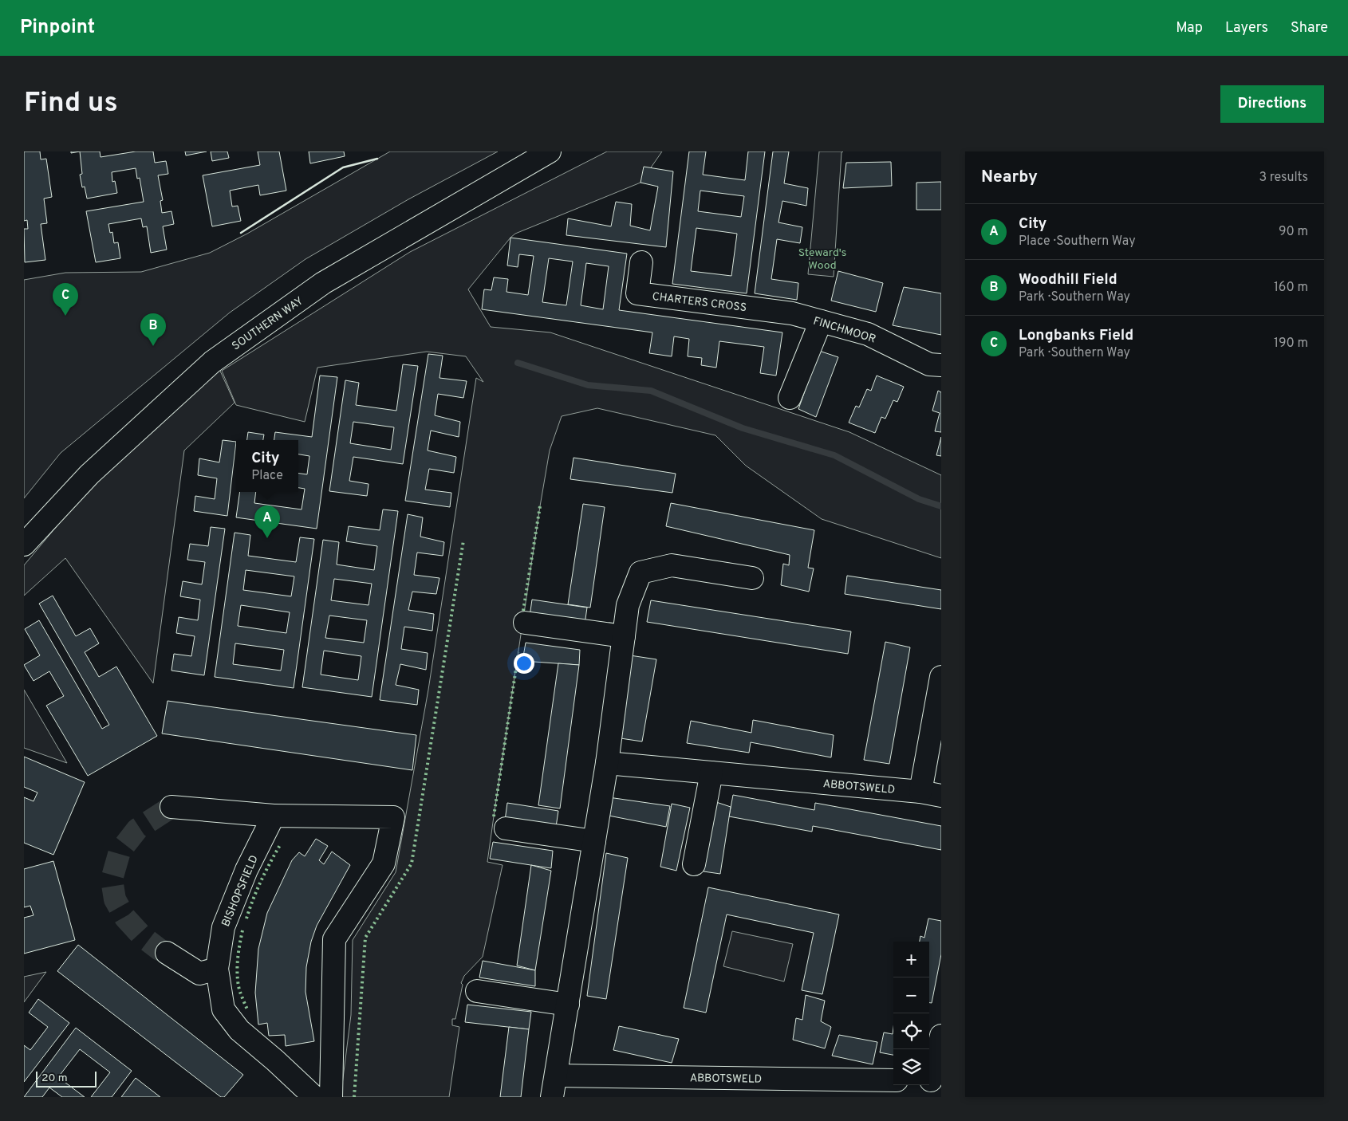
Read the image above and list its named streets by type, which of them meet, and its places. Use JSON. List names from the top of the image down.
{
  "streets": {
    "street": [
      "CHARTERS CROSS",
      "SOUTHERN WAY",
      "FINCHMOOR",
      "ABBOTSWELD",
      "BISHOPSFIELD"
    ]
  },
  "crossings": [
    ["CHARTERS CROSS", "FINCHMOOR"]
  ],
  "parks": ["Steward's Wood"],
  "scale_bar": "20 m",
  "page": {
    "header": "Pinpoint",
    "nav": ["Map", "Layers", "Share"],
    "buttons": "Directions",
    "title": "Find us",
    "heading": ["Nearby", "3 results"],
    "list": [
      {
        "mark": "A",
        "name": "City",
        "note": "Place · Southern Way",
        "value": "90 m"
      },
      {
        "mark": "B",
        "name": "Woodhill Field",
        "note": "Park · Southern Way",
        "value": "160 m"
      },
      {
        "mark": "C",
        "name": "Longbanks Field",
        "note": "Park · Southern Way",
        "value": "190 m"
      }
    ],
    "pins": ["C", "B", "A"],
    "popup": ["City", "Place"],
    "map_buttons": ["+", "−"],
    "scale": "20 m"
  }
}
